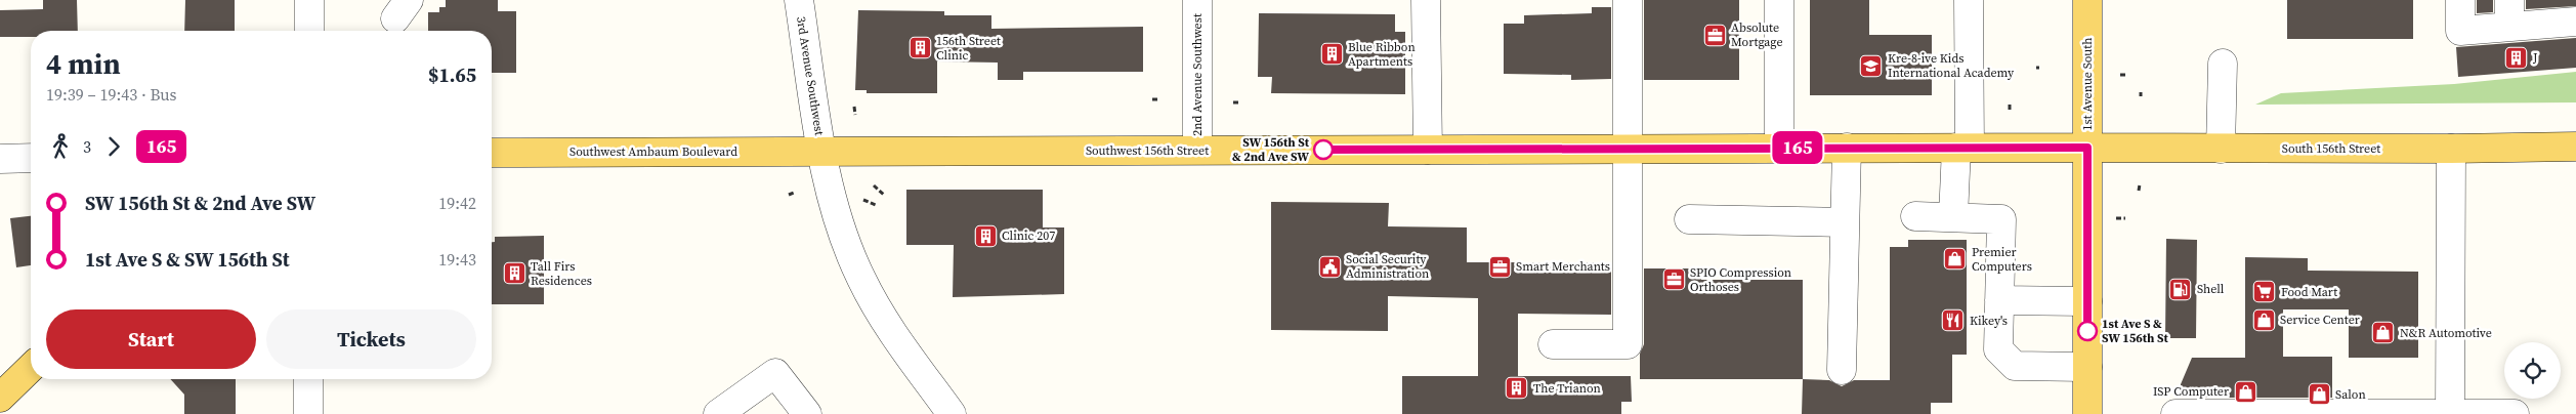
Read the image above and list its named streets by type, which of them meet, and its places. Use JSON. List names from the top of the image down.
{
  "streets": {
    "main road": [
      "1st Avenue South",
      "South 156th Street",
      "Southwest 156th Street",
      "Southwest Ambaum Boulevard"
    ],
    "street": ["2nd Avenue Southwest", "3rd Avenue Southwest"]
  },
  "crossings": [
    ["2nd Avenue Southwest", "Southwest 156th Street"],
    ["3rd Avenue Southwest", "Southwest 156th Street"],
    ["3rd Avenue Southwest", "Southwest Ambaum Boulevard"],
    ["1st Avenue South", "South 156th Street"],
    ["1st Avenue South", "Southwest 156th Street"],
    ["South 156th Street", "Southwest 156th Street"],
    ["Southwest 156th Street", "Southwest Ambaum Boulevard"]
  ],
  "places": {
    "office": ["Absolute Mortgage", "Smart Merchants", "SPIO Compression Orthoses"],
    "building": [
      "156th Street Clinic",
      "Blue Ribbon Apartments",
      "J",
      "Clinic 207",
      "Tall Firs Residences",
      "The Trianon"
    ],
    "school or university": ["Kre-8-ive Kids International Academy"],
    "other": ["SW 156th St & 2nd Ave SW", "1st Ave S & SW 156th St"],
    "shop": [
      "Premier Computers",
      "Service Center",
      "N&R Automotive",
      "ISP Computer",
      "Salon"
    ],
    "public building": ["Social Security Administration"],
    "fuel station": ["Shell"],
    "supermarket": ["Food Mart"],
    "restaurant": ["Kikey's"]
  },
  "lines": ["bus line 165"],
  "page": {
    "on_map": "165",
    "heading": ["4 min", "19:39 – 19:43 · Bus", "$1.65"],
    "legs": ["3", "165"],
    "list": [
      {
        "name": "SW 156th St & 2nd Ave SW",
        "value": "19:42"
      },
      {
        "name": "1st Ave S & SW 156th St",
        "value": "19:43"
      }
    ],
    "buttons": ["Start", "Tickets"]
  }
}
